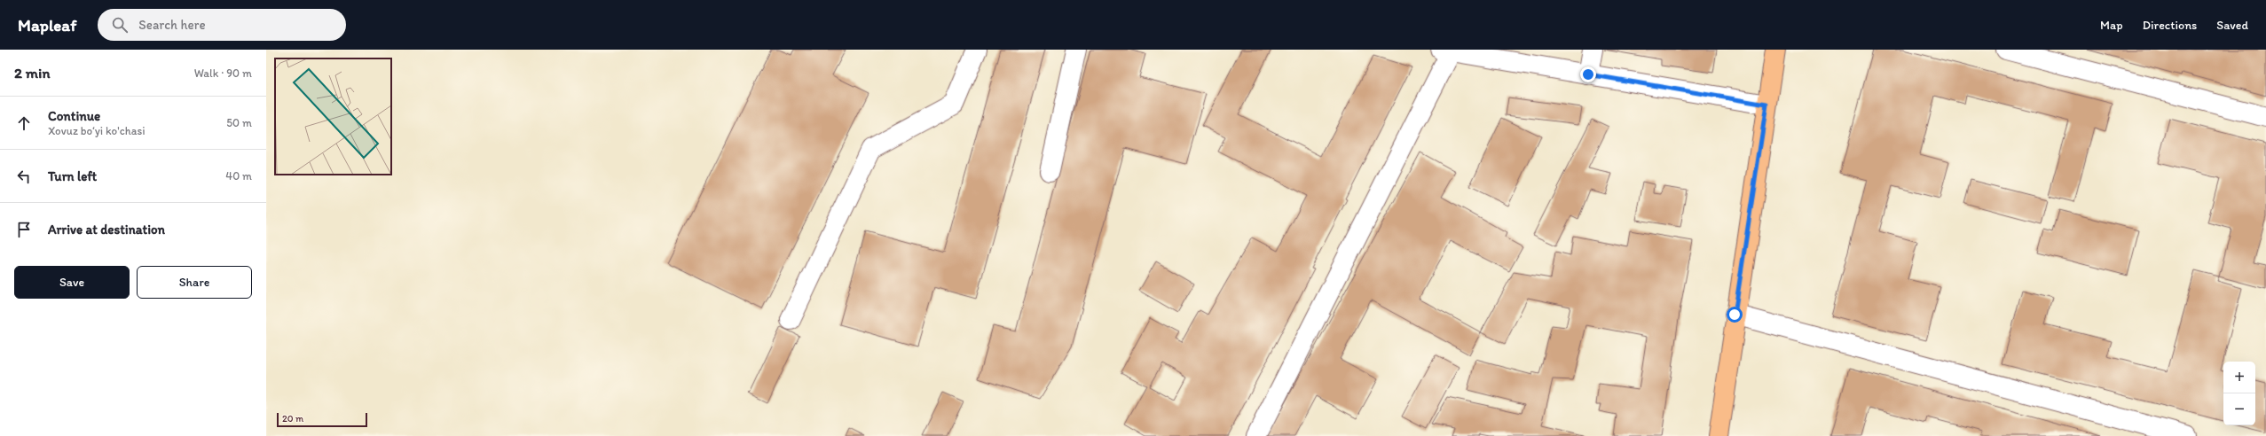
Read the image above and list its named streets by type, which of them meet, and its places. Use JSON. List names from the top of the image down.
{
  "scale_bar": "20 m",
  "page": {
    "header": "Mapleaf",
    "search": "Search here",
    "nav": ["Map", "Directions", "Saved"],
    "heading": ["2 min", "Walk · 90 m"],
    "list": [
      ["Continue", "Xovuz bo‘yi ko'chasi", "50 m"],
      ["Turn left", "40 m"],
      "Arrive at destination"
    ],
    "buttons": ["Save", "Share"],
    "map_buttons": ["+", "−"],
    "scale": "20 m"
  }
}
